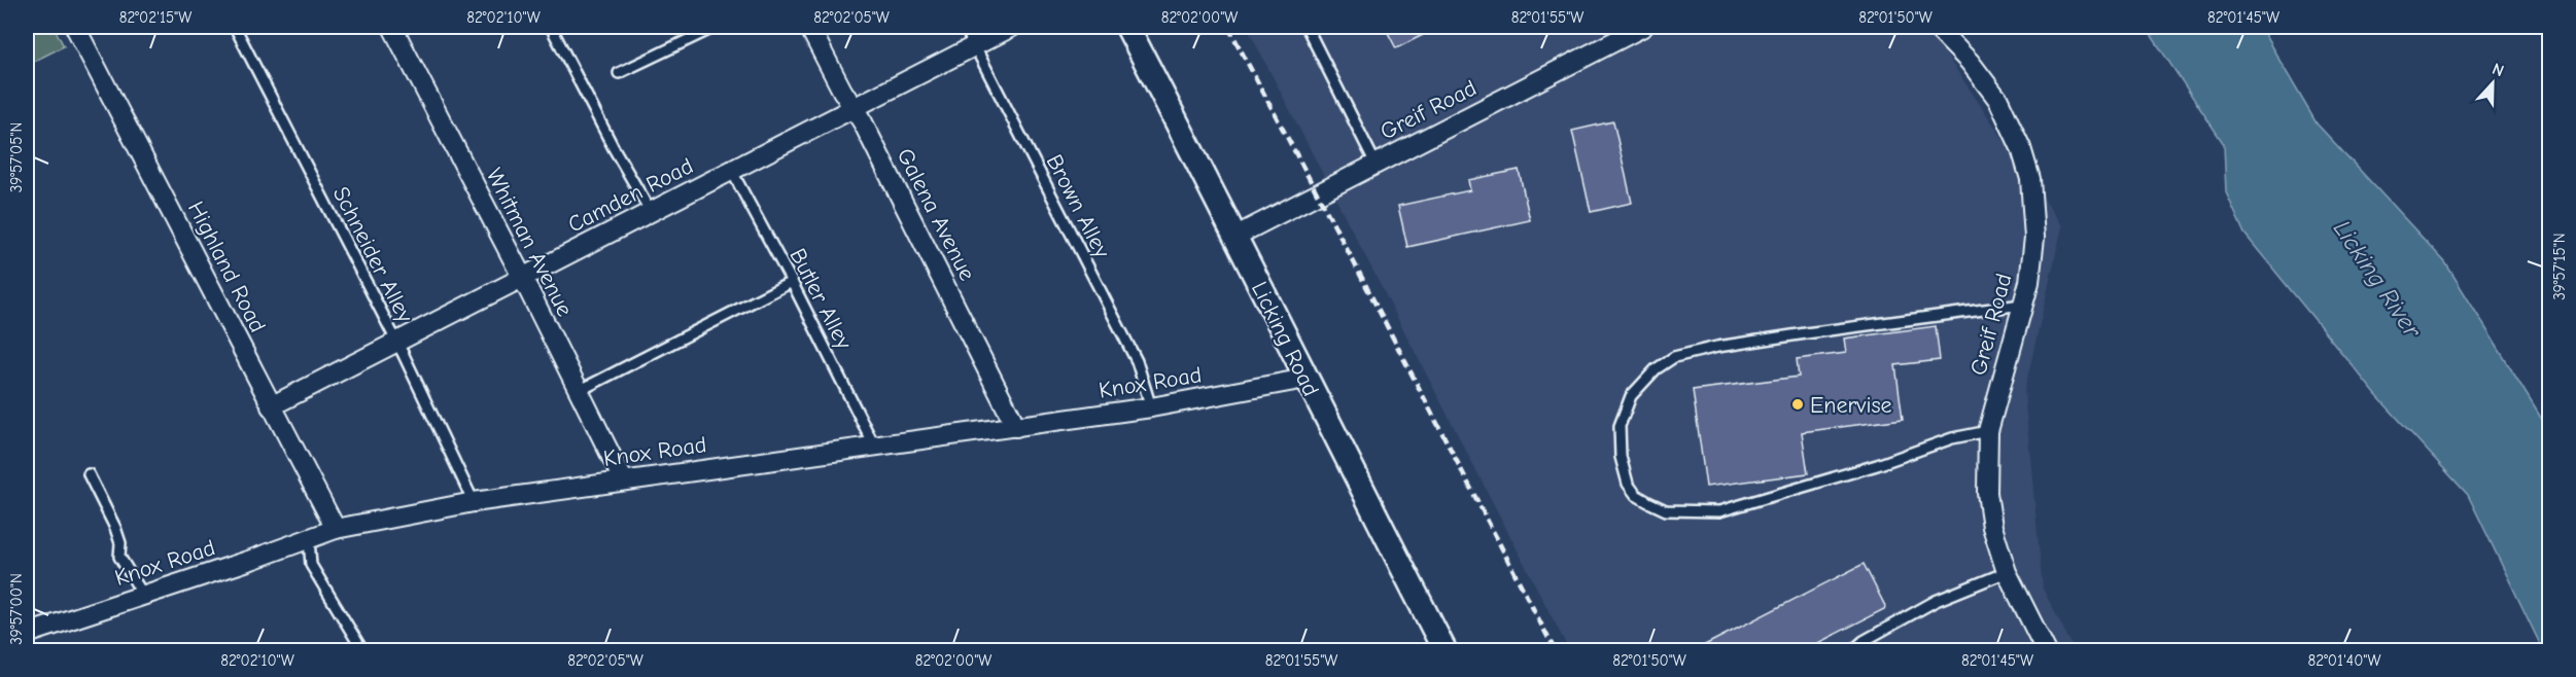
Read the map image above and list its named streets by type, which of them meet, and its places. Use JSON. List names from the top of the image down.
{
  "streets": {
    "street": [
      "Greif Road",
      "Camden Road",
      "Galena Avenue",
      "Whitman Avenue",
      "Highland Road",
      "Licking Road",
      "Knox Road"
    ],
    "lane": ["Brown Alley", "Schneider Alley", "Butler Alley"]
  },
  "crossings": [
    ["Greif Road", "Licking Road"],
    ["Camden Road", "Brown Alley"],
    ["Camden Road", "Galena Avenue"],
    ["Camden Road", "Whitman Avenue"],
    ["Camden Road", "Schneider Alley"],
    ["Camden Road", "Highland Road"],
    ["Camden Road", "Butler Alley"],
    ["Brown Alley", "Knox Road"],
    ["Galena Avenue", "Knox Road"],
    ["Whitman Avenue", "Knox Road"],
    ["Schneider Alley", "Knox Road"],
    ["Highland Road", "Knox Road"],
    ["Butler Alley", "Knox Road"],
    ["Licking Road", "Knox Road"]
  ],
  "water": ["Licking River"],
  "places": ["Enervise"],
  "north": "top",
  "coordinates": [
    "82°02'15\"W",
    "82°02'10\"W",
    "82°02'05\"W",
    "82°02'00\"W",
    "82°01'55\"W",
    "82°01'50\"W",
    "82°01'45\"W",
    "39°57'05\"N",
    "39°57'15\"N",
    "39°57'00\"N",
    "82°01'40\"W"
  ]
}
